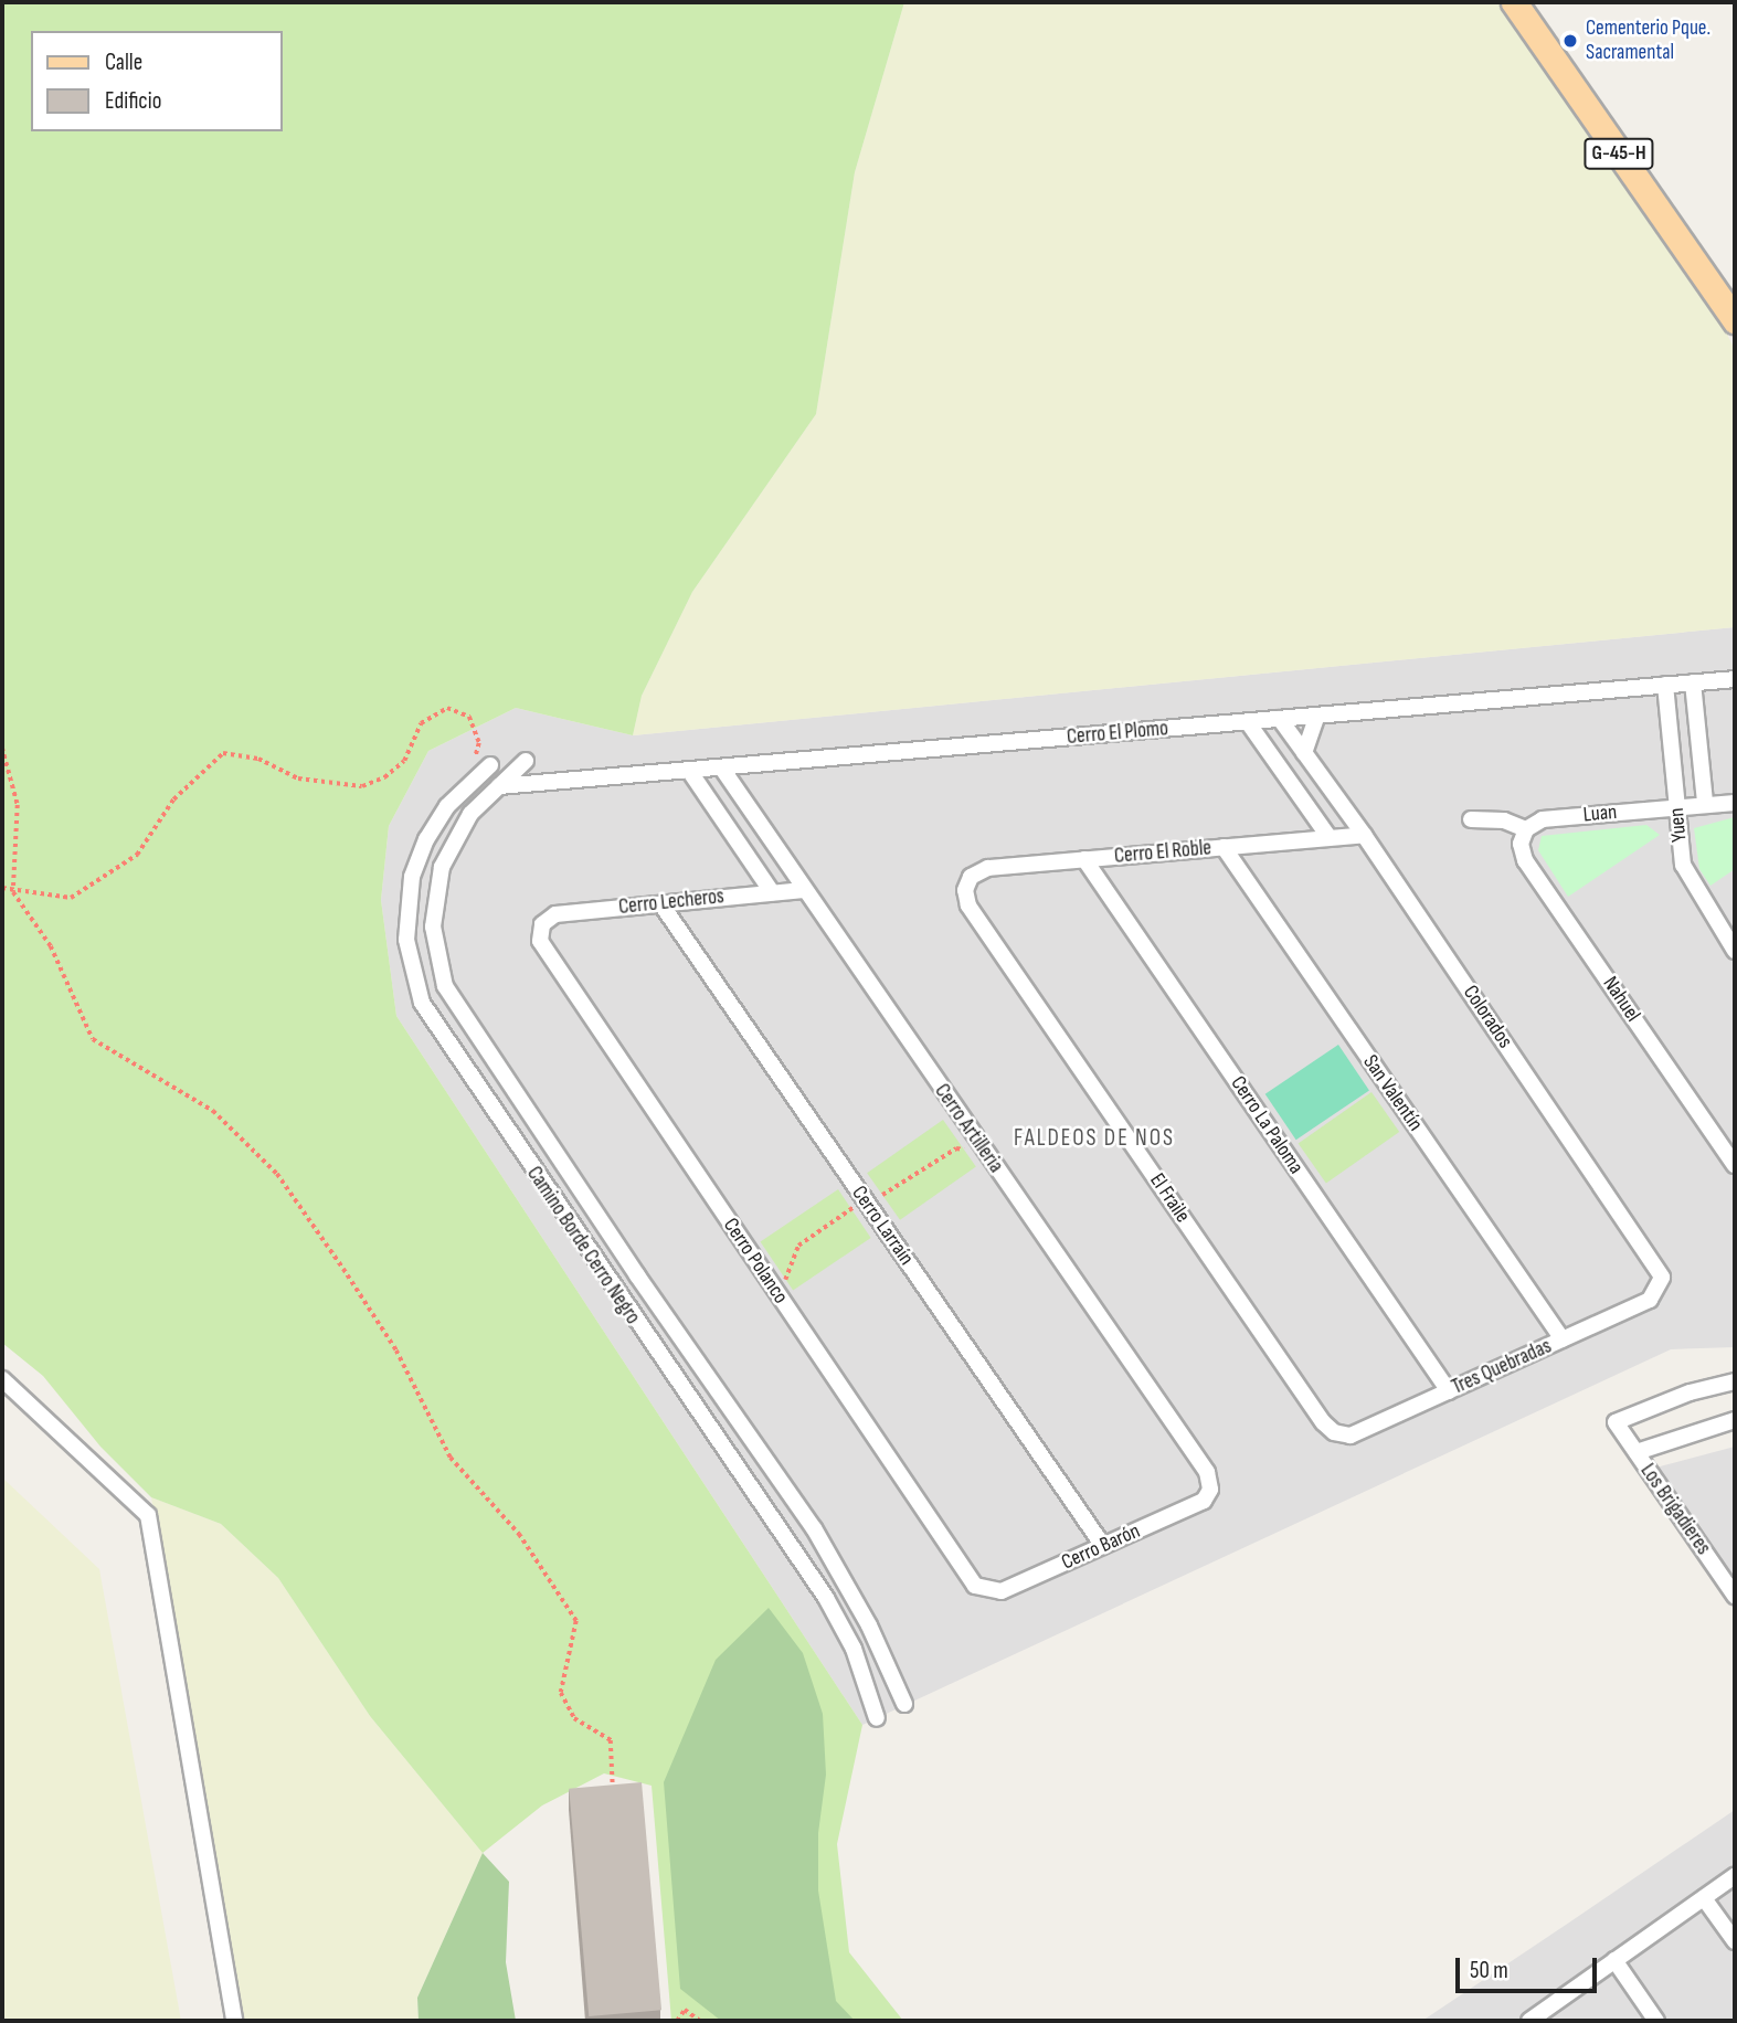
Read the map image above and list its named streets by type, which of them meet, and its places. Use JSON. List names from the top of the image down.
{
  "streets": {
    "main road": ["G-45-H"],
    "street": [
      "Cerro El Plomo",
      "Luan",
      "Yuen",
      "Cerro El Roble",
      "Cerro Lecheros",
      "Nahuel",
      "Colorados",
      "San Valentín",
      "Cerro La Paloma",
      "Cerro Artilleria",
      "El Fraile",
      "Cerro Larraín",
      "Camino Borde Cerro Negro",
      "Cerro Polanco",
      "Tres Quebradas",
      "Los Brigadieres",
      "Cerro Barón"
    ]
  },
  "crossings": [
    ["Cerro El Plomo", "Yuen"],
    ["Cerro El Plomo", "Colorados"],
    ["Cerro El Plomo", "Cerro Artilleria"],
    ["Cerro El Plomo", "Camino Borde Cerro Negro"],
    ["Luan", "Yuen"],
    ["Luan", "Nahuel"],
    ["Cerro El Roble", "Colorados"],
    ["Cerro El Roble", "San Valentín"],
    ["Cerro El Roble", "Cerro La Paloma"],
    ["Cerro El Roble", "El Fraile"],
    ["Cerro Lecheros", "Cerro Artilleria"],
    ["Cerro Lecheros", "Cerro Larraín"],
    ["Cerro Lecheros", "Cerro Polanco"],
    ["Colorados", "Tres Quebradas"],
    ["San Valentín", "Tres Quebradas"],
    ["Cerro La Paloma", "Tres Quebradas"],
    ["Cerro Artilleria", "Cerro Barón"],
    ["El Fraile", "Tres Quebradas"],
    ["Cerro Larraín", "Cerro Barón"],
    ["Cerro Polanco", "Cerro Barón"]
  ],
  "districts": ["FALDEOS DE NOS"],
  "places": ["Cementerio Pque. Sacramental"],
  "legend": ["Calle", "Edificio"],
  "scale_bar": "50 m"
}
